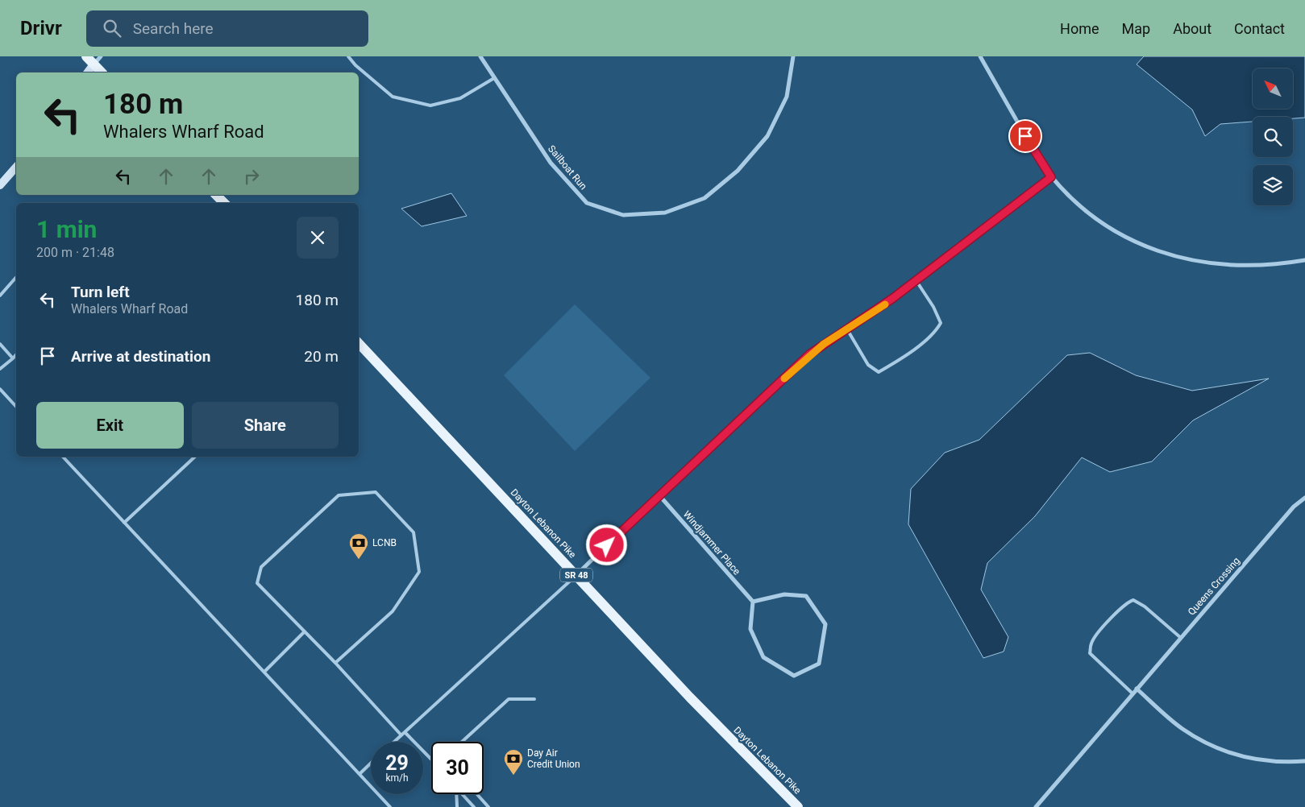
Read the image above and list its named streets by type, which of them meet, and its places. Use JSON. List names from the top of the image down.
{
  "streets": {
    "main road": ["Dayton Lebanon Pike", "SR 48"],
    "street": ["Sailboat Run", "Windjammer Place", "Queens Crossing"]
  },
  "places": {
    "bank": ["LCNB", "Day Air Credit Union"]
  },
  "north": "top left",
  "page": {
    "header": "Drivr",
    "search": "Search here",
    "nav": [
      "Home",
      "Map",
      "About",
      "Contact"
    ],
    "turn": ["180 m", "Whalers Wharf Road"],
    "heading": ["1 min", "200 m · 21:48"],
    "list": [
      {
        "name": "Turn left",
        "note": "Whalers Wharf Road",
        "value": "180 m"
      },
      {
        "name": "Arrive at destination",
        "value": "20 m"
      }
    ],
    "buttons": ["Exit", "Share"],
    "speed": "29 km/h",
    "limit": "30"
  }
}
